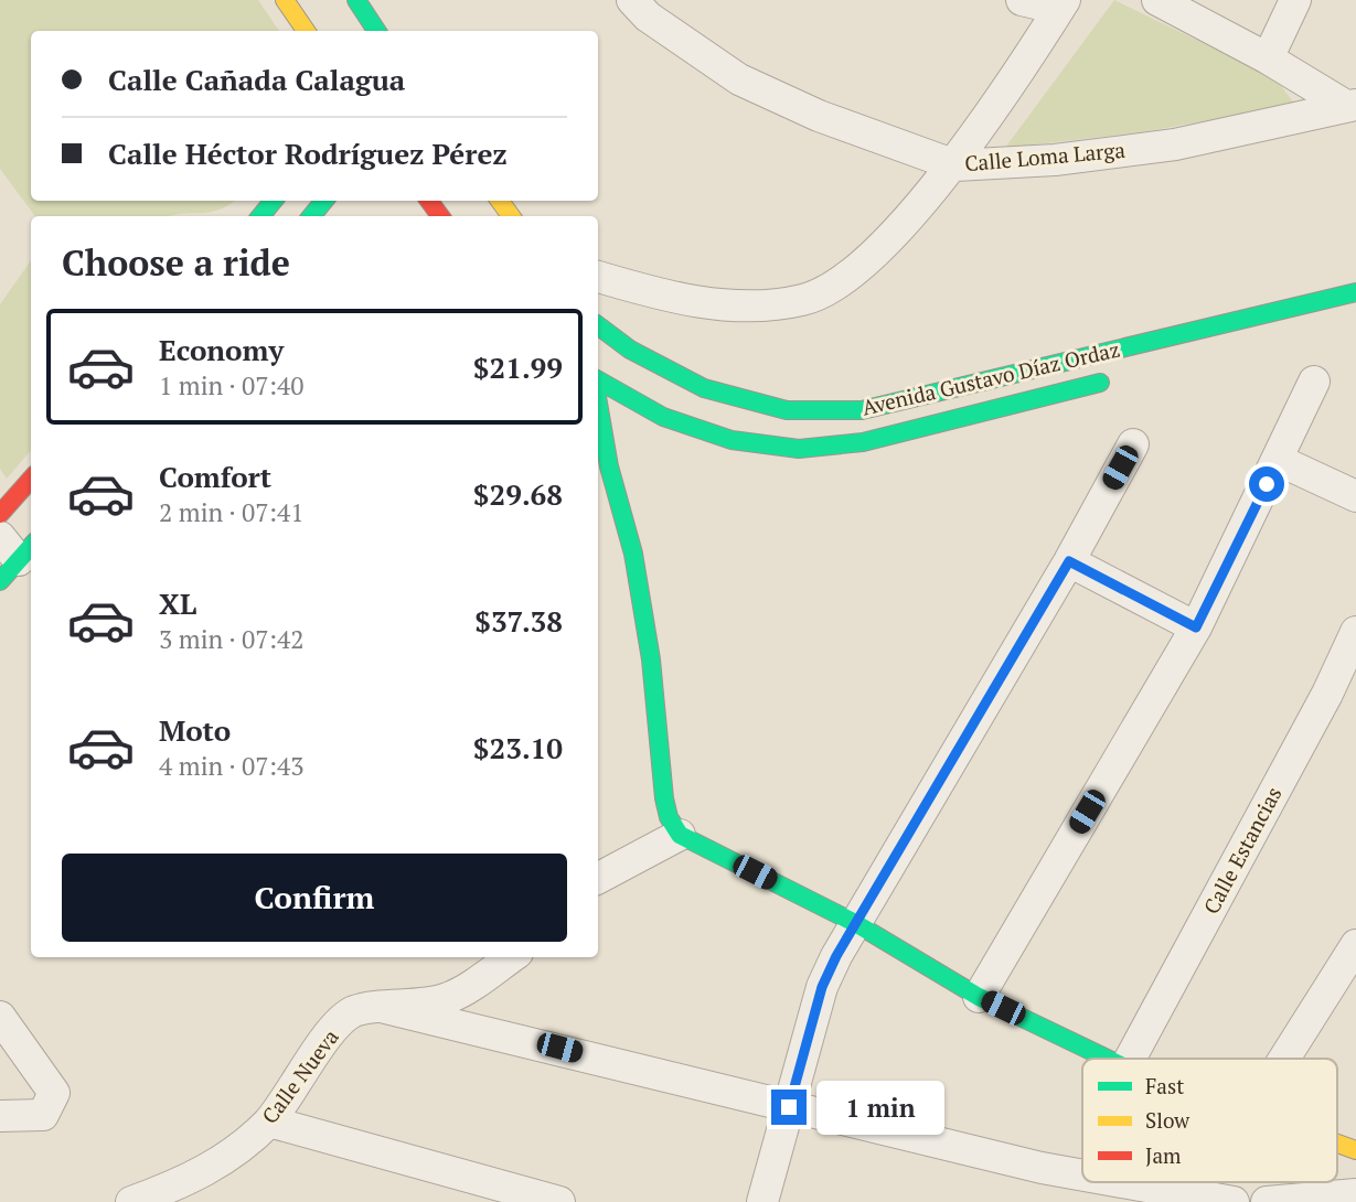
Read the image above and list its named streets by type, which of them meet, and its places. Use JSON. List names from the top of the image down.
{
  "streets": {
    "street": [
      "Calle Loma Larga",
      "Avenida Gustavo Díaz Ordaz",
      "Calle Estancias",
      "Calle Nueva"
    ]
  },
  "legend": ["Fast", "Slow", "Jam"],
  "page": {
    "banner": ["Calle Cañada Calagua", "Calle Héctor Rodríguez Pérez"],
    "heading": "Choose a ride",
    "list": [
      {
        "name": "Economy",
        "note": "1 min · 07:40",
        "value": "$21.99"
      },
      {
        "name": "Comfort",
        "note": "2 min · 07:41",
        "value": "$29.68"
      },
      {
        "name": "XL",
        "note": "3 min · 07:42",
        "value": "$37.38"
      },
      {
        "name": "Moto",
        "note": "4 min · 07:43",
        "value": "$23.10"
      }
    ],
    "buttons": "Confirm",
    "bubble": "1 min"
  }
}
